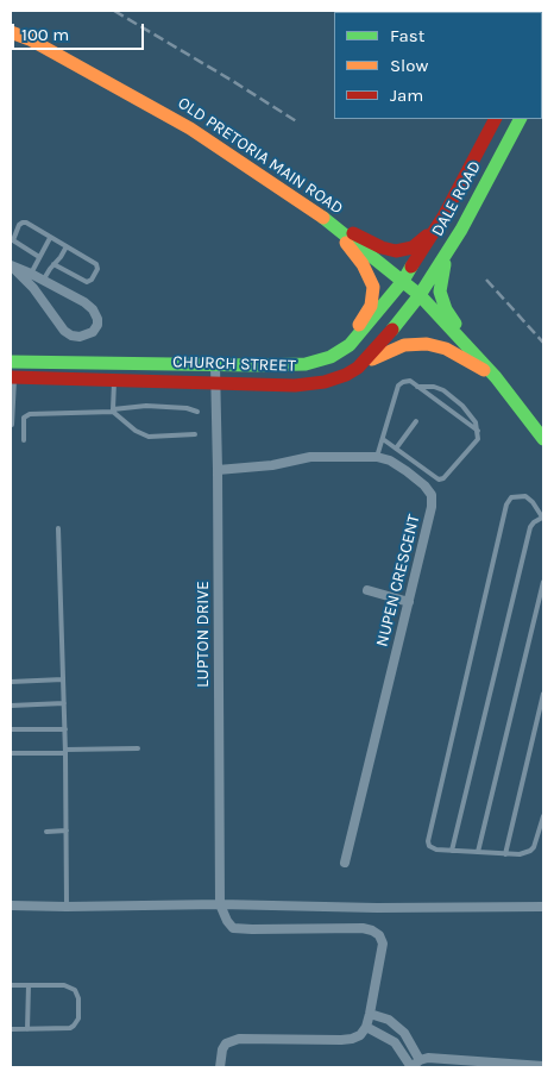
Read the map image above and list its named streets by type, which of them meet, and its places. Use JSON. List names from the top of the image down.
{
  "streets": {
    "main road": ["OLD PRETORIA MAIN ROAD", "DALE ROAD", "CHURCH STREET"],
    "street": ["NUPEN CRESCENT", "LUPTON DRIVE"]
  },
  "crossings": [
    ["OLD PRETORIA MAIN ROAD", "DALE ROAD"],
    ["OLD PRETORIA MAIN ROAD", "CHURCH STREET"],
    ["DALE ROAD", "CHURCH STREET"],
    ["CHURCH STREET", "LUPTON DRIVE"],
    ["NUPEN CRESCENT", "LUPTON DRIVE"]
  ],
  "legend": ["Fast", "Slow", "Jam"],
  "scale_bar": "100 m"
}
